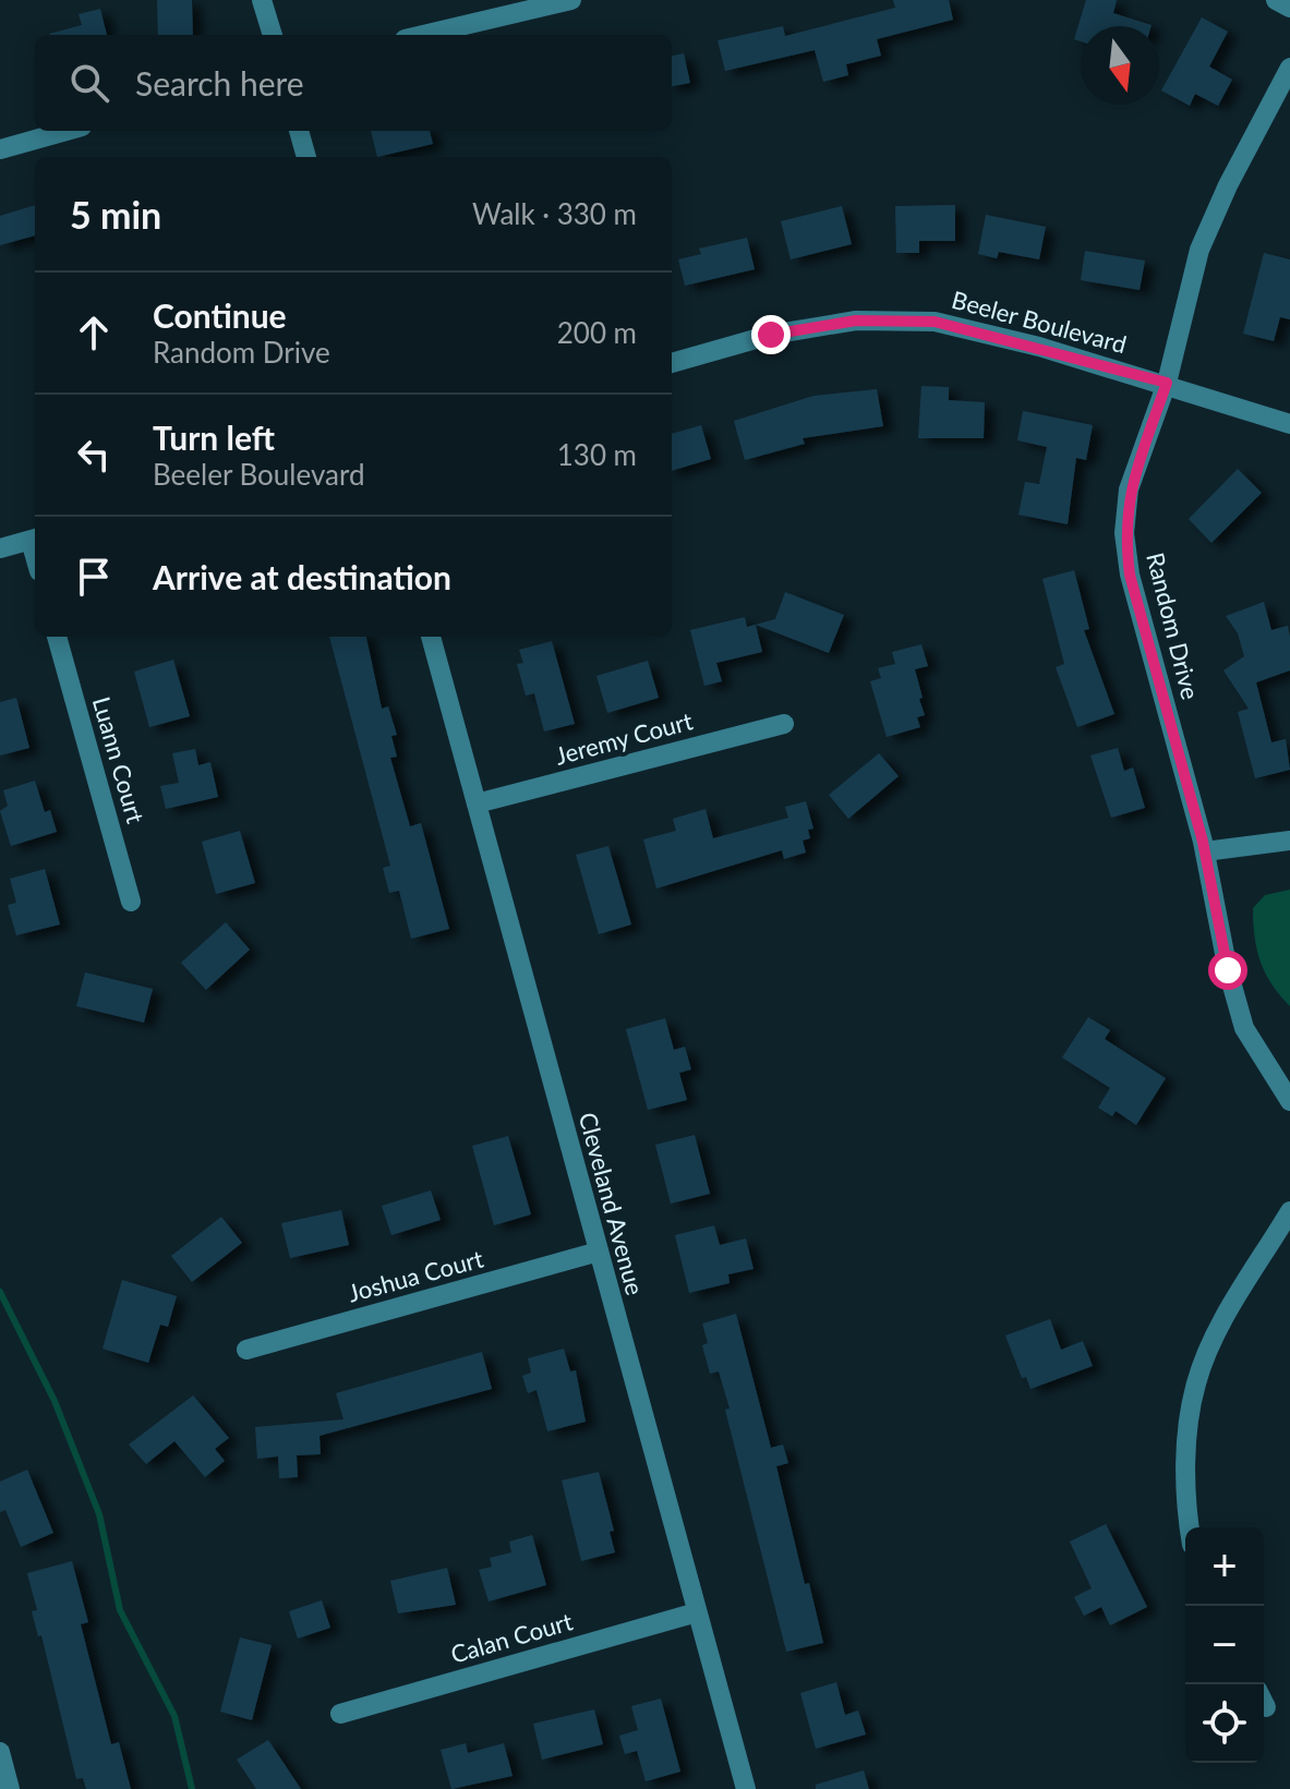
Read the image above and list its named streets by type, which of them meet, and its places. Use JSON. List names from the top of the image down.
{
  "streets": {
    "street": [
      "Beeler Boulevard",
      "Random Drive",
      "Jeremy Court",
      "Luann Court",
      "Cleveland Avenue",
      "Joshua Court",
      "Calan Court"
    ]
  },
  "crossings": [
    ["Beeler Boulevard", "Random Drive"],
    ["Jeremy Court", "Cleveland Avenue"],
    ["Cleveland Avenue", "Joshua Court"],
    ["Cleveland Avenue", "Calan Court"]
  ],
  "north": "bottom",
  "page": {
    "search": "Search here",
    "heading": ["5 min", "Walk · 330 m"],
    "list": [
      ["Continue", "Random Drive", "200 m"],
      ["Turn left", "Beeler Boulevard", "130 m"],
      "Arrive at destination"
    ],
    "map_buttons": ["+", "−"]
  }
}
